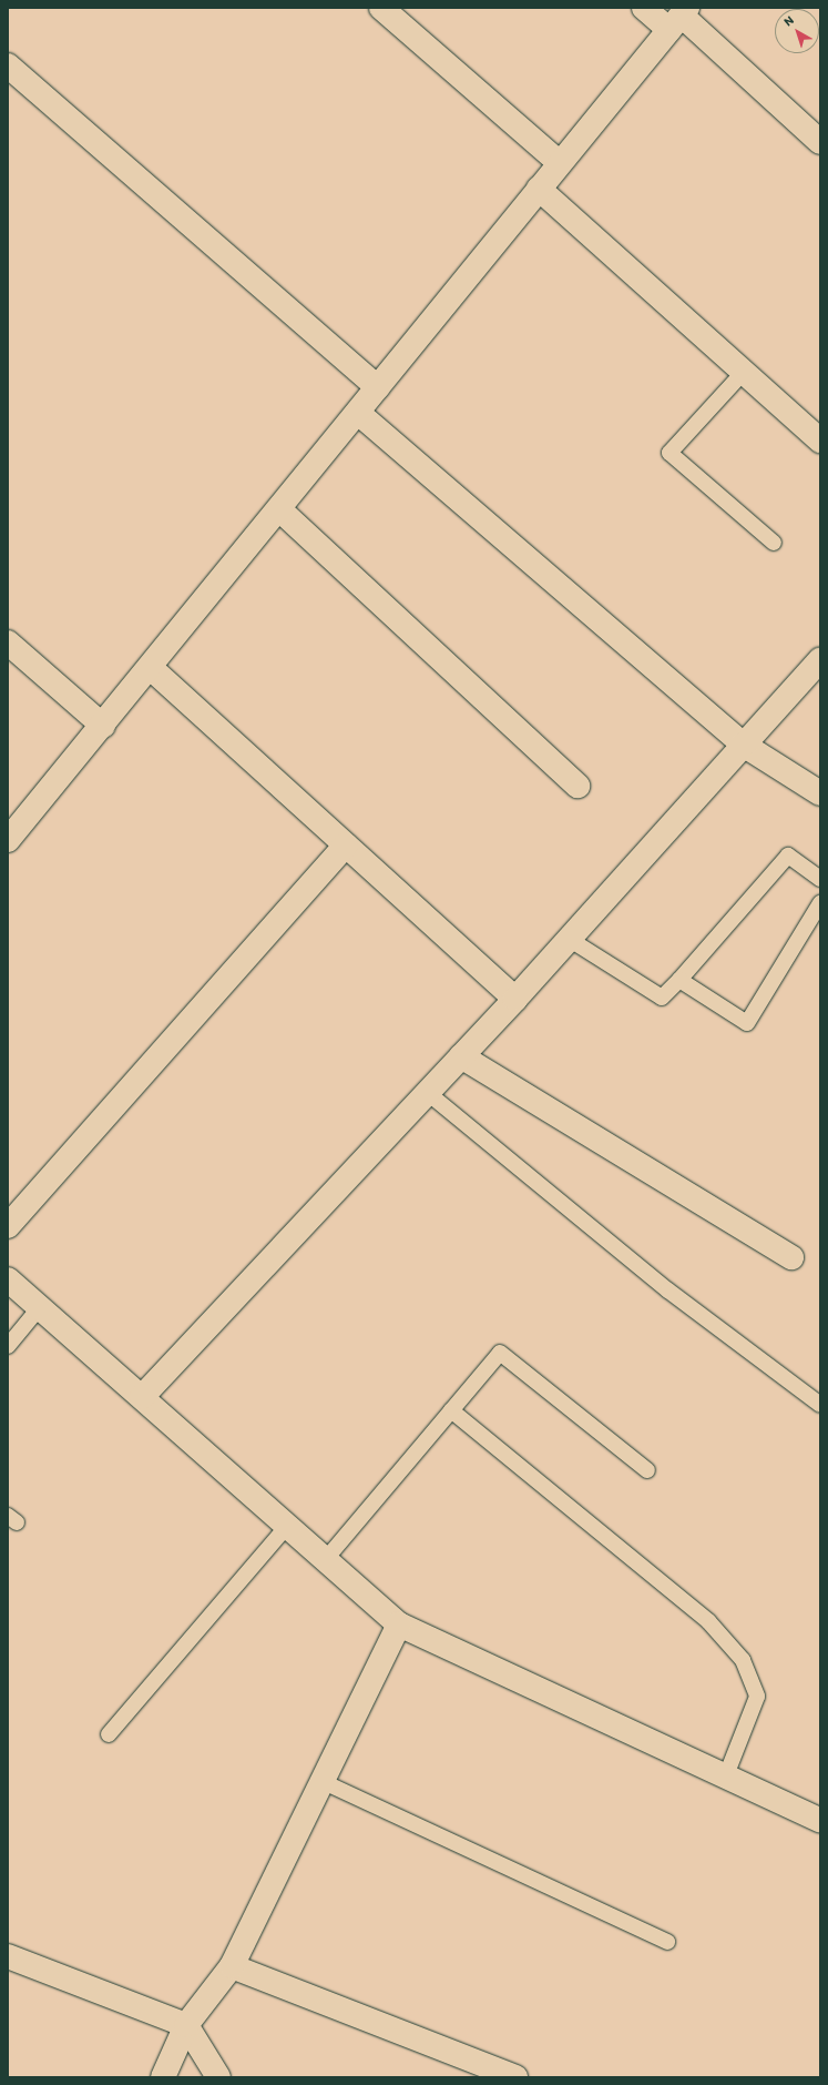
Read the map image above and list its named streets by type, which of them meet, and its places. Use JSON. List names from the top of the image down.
{
  "north": "top left"
}
